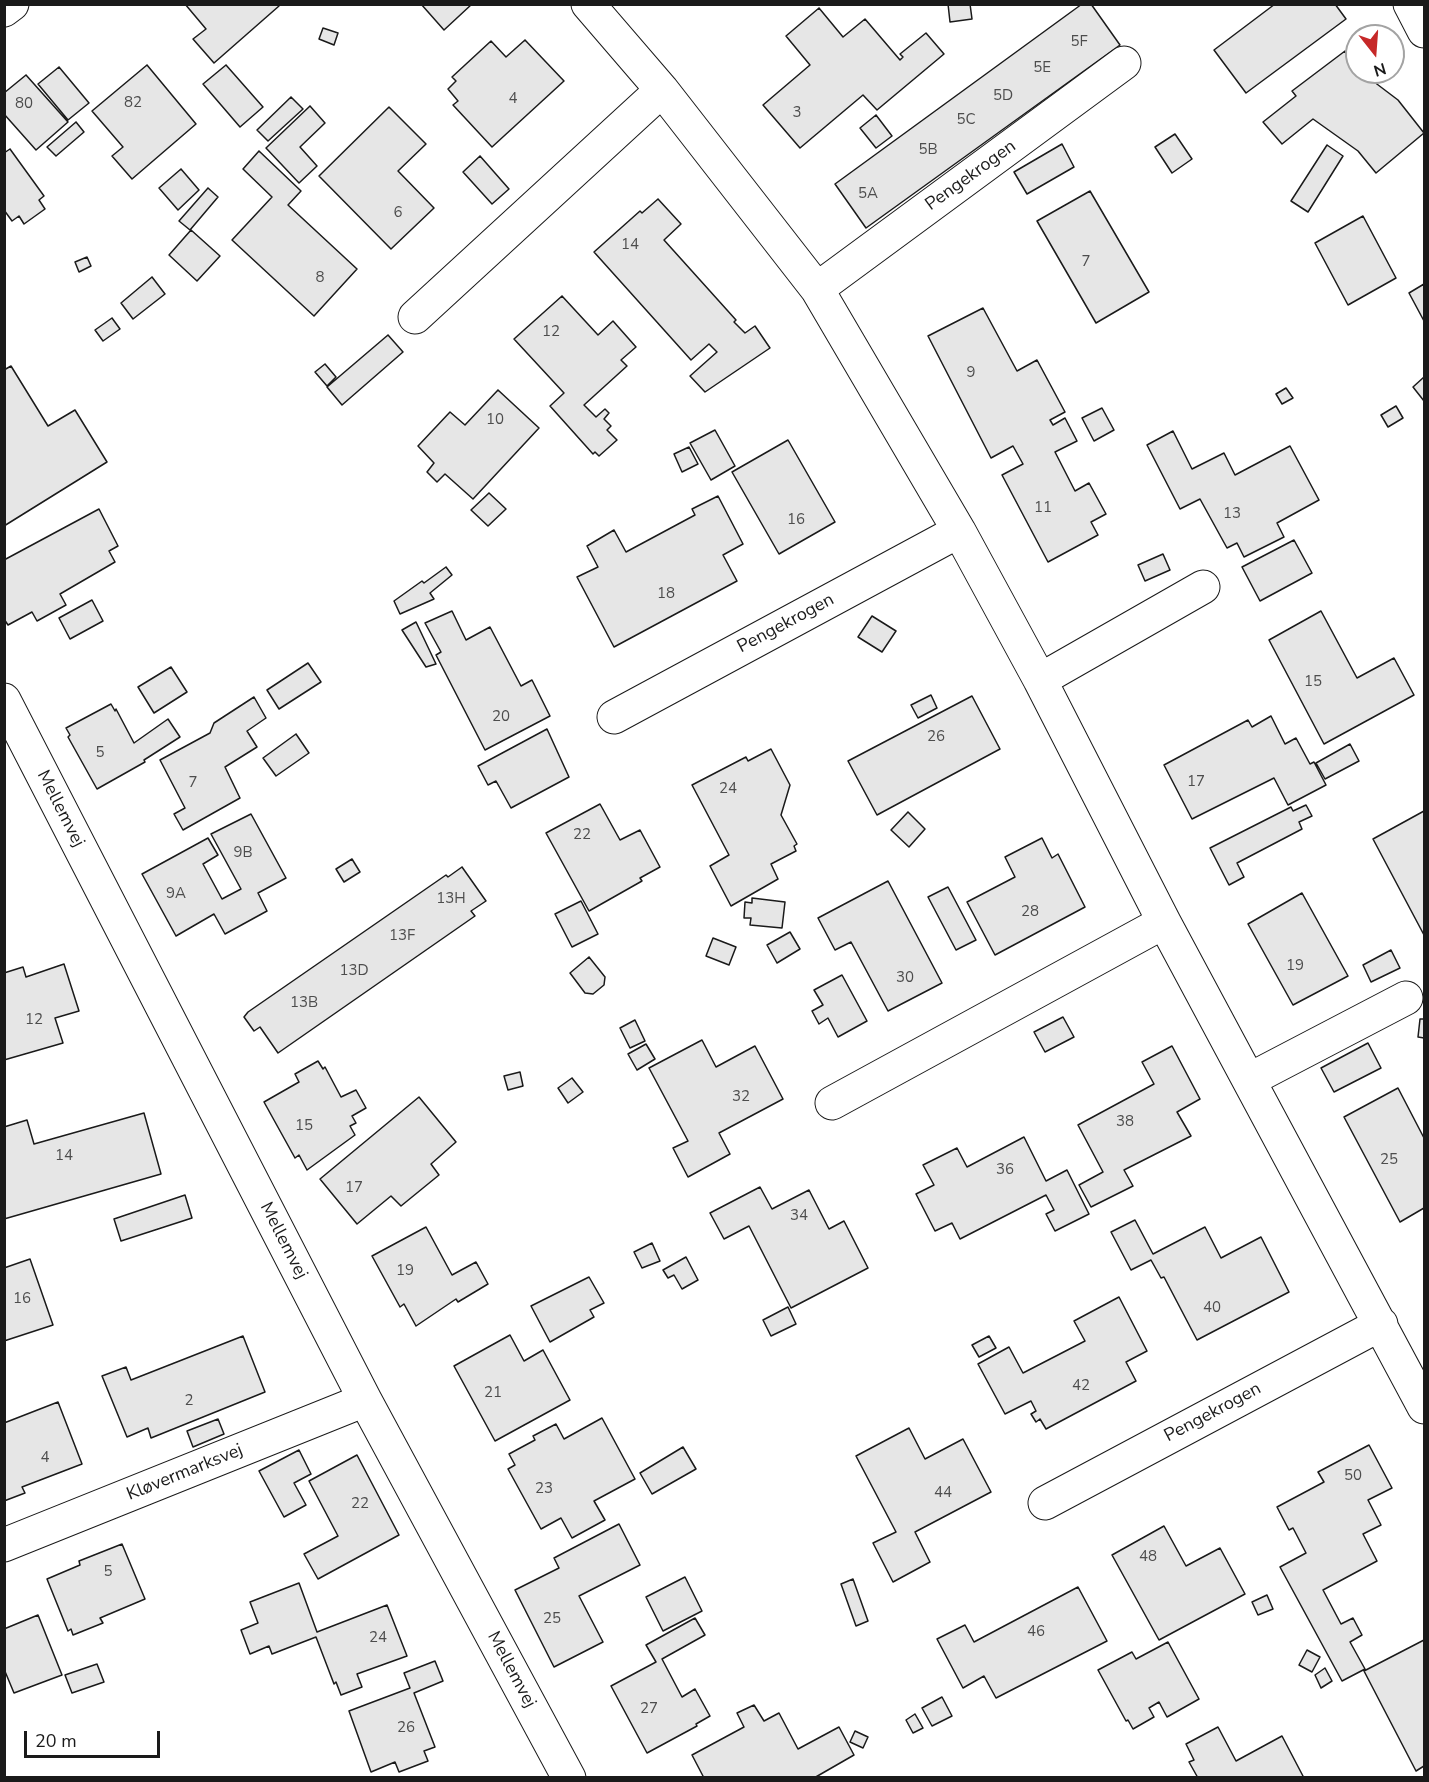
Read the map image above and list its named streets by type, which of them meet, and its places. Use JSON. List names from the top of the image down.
{
  "streets": {
    "street": ["Pengekrogen", "Mellemvej", "Kløvermarksvej"]
  },
  "crossings": [
    ["Mellemvej", "Kløvermarksvej"]
  ],
  "house_numbers": [
    "5F",
    "5E",
    "5D",
    "4",
    "82",
    "80",
    "3",
    "5C",
    "5B",
    "5A",
    "6",
    "14",
    "7",
    "8",
    "12",
    "9",
    "10",
    "11",
    "13",
    "16",
    "18",
    "15",
    "20",
    "26",
    "5",
    "17",
    "7",
    "24",
    "22",
    "9B",
    "9A",
    "13H",
    "28",
    "13F",
    "19",
    "13D",
    "30",
    "13B",
    "12",
    "32",
    "38",
    "15",
    "14",
    "25",
    "36",
    "17",
    "34",
    "19",
    "16",
    "40",
    "42",
    "21",
    "2",
    "4",
    "50",
    "23",
    "44",
    "22",
    "48",
    "5",
    "25",
    "46",
    "24",
    "27",
    "26"
  ],
  "scale_bar": "20 m",
  "north": "bottom"
}
